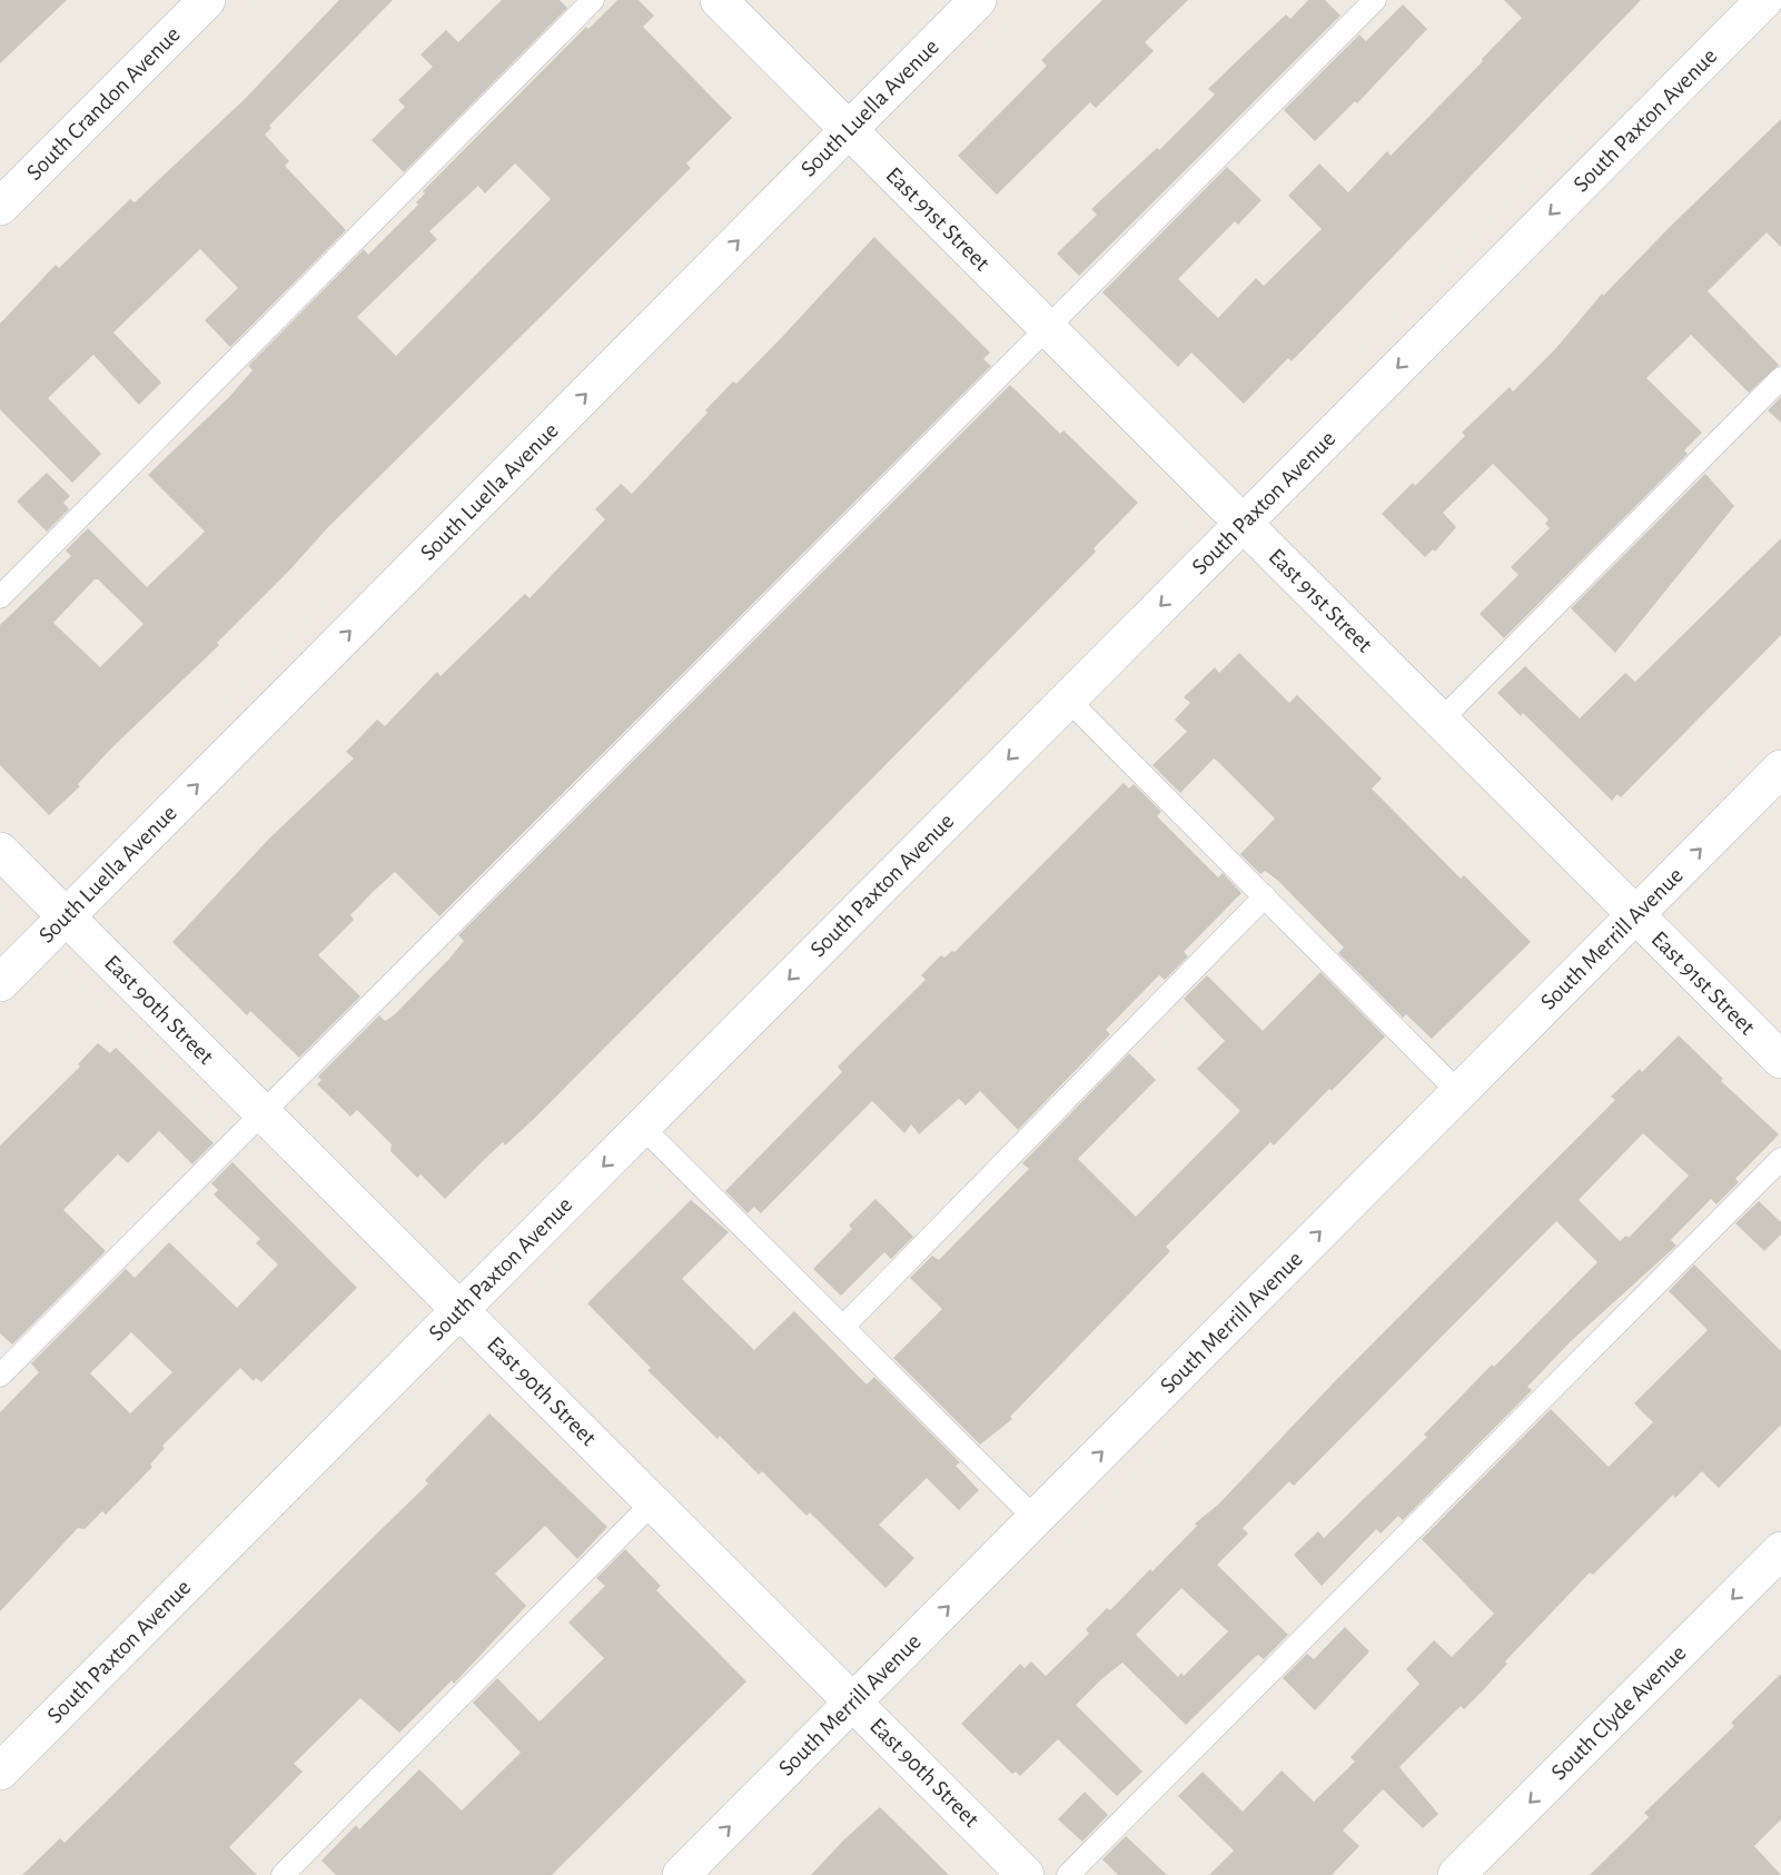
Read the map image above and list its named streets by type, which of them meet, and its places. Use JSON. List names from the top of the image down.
{
  "streets": {
    "street": [
      "South Crandon Avenue",
      "South Luella Avenue",
      "South Paxton Avenue",
      "East 91st Street",
      "South Merrill Avenue",
      "East 90th Street",
      "South Clyde Avenue"
    ]
  },
  "crossings": [
    ["South Luella Avenue", "East 91st Street"],
    ["South Luella Avenue", "East 90th Street"],
    ["South Paxton Avenue", "East 91st Street"],
    ["South Paxton Avenue", "East 90th Street"],
    ["East 91st Street", "South Merrill Avenue"],
    ["South Merrill Avenue", "East 90th Street"]
  ],
  "one_way": [
    "South Luella Avenue",
    "South Paxton Avenue",
    "South Merrill Avenue",
    "South Clyde Avenue"
  ]
}
